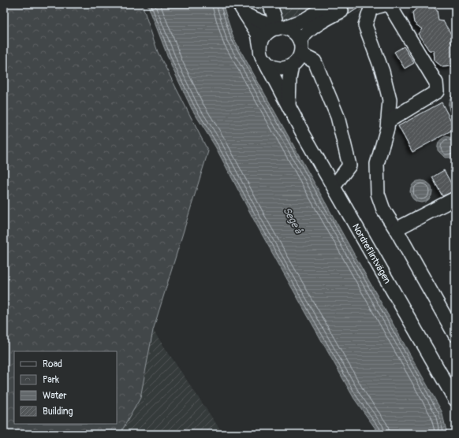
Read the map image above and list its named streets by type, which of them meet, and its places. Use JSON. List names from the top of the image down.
{
  "streets": {
    "street": ["Nordreflintvägen"]
  },
  "water": ["Sege å"],
  "legend": [
    "Road",
    "Park",
    "Water",
    "Building"
  ]
}
